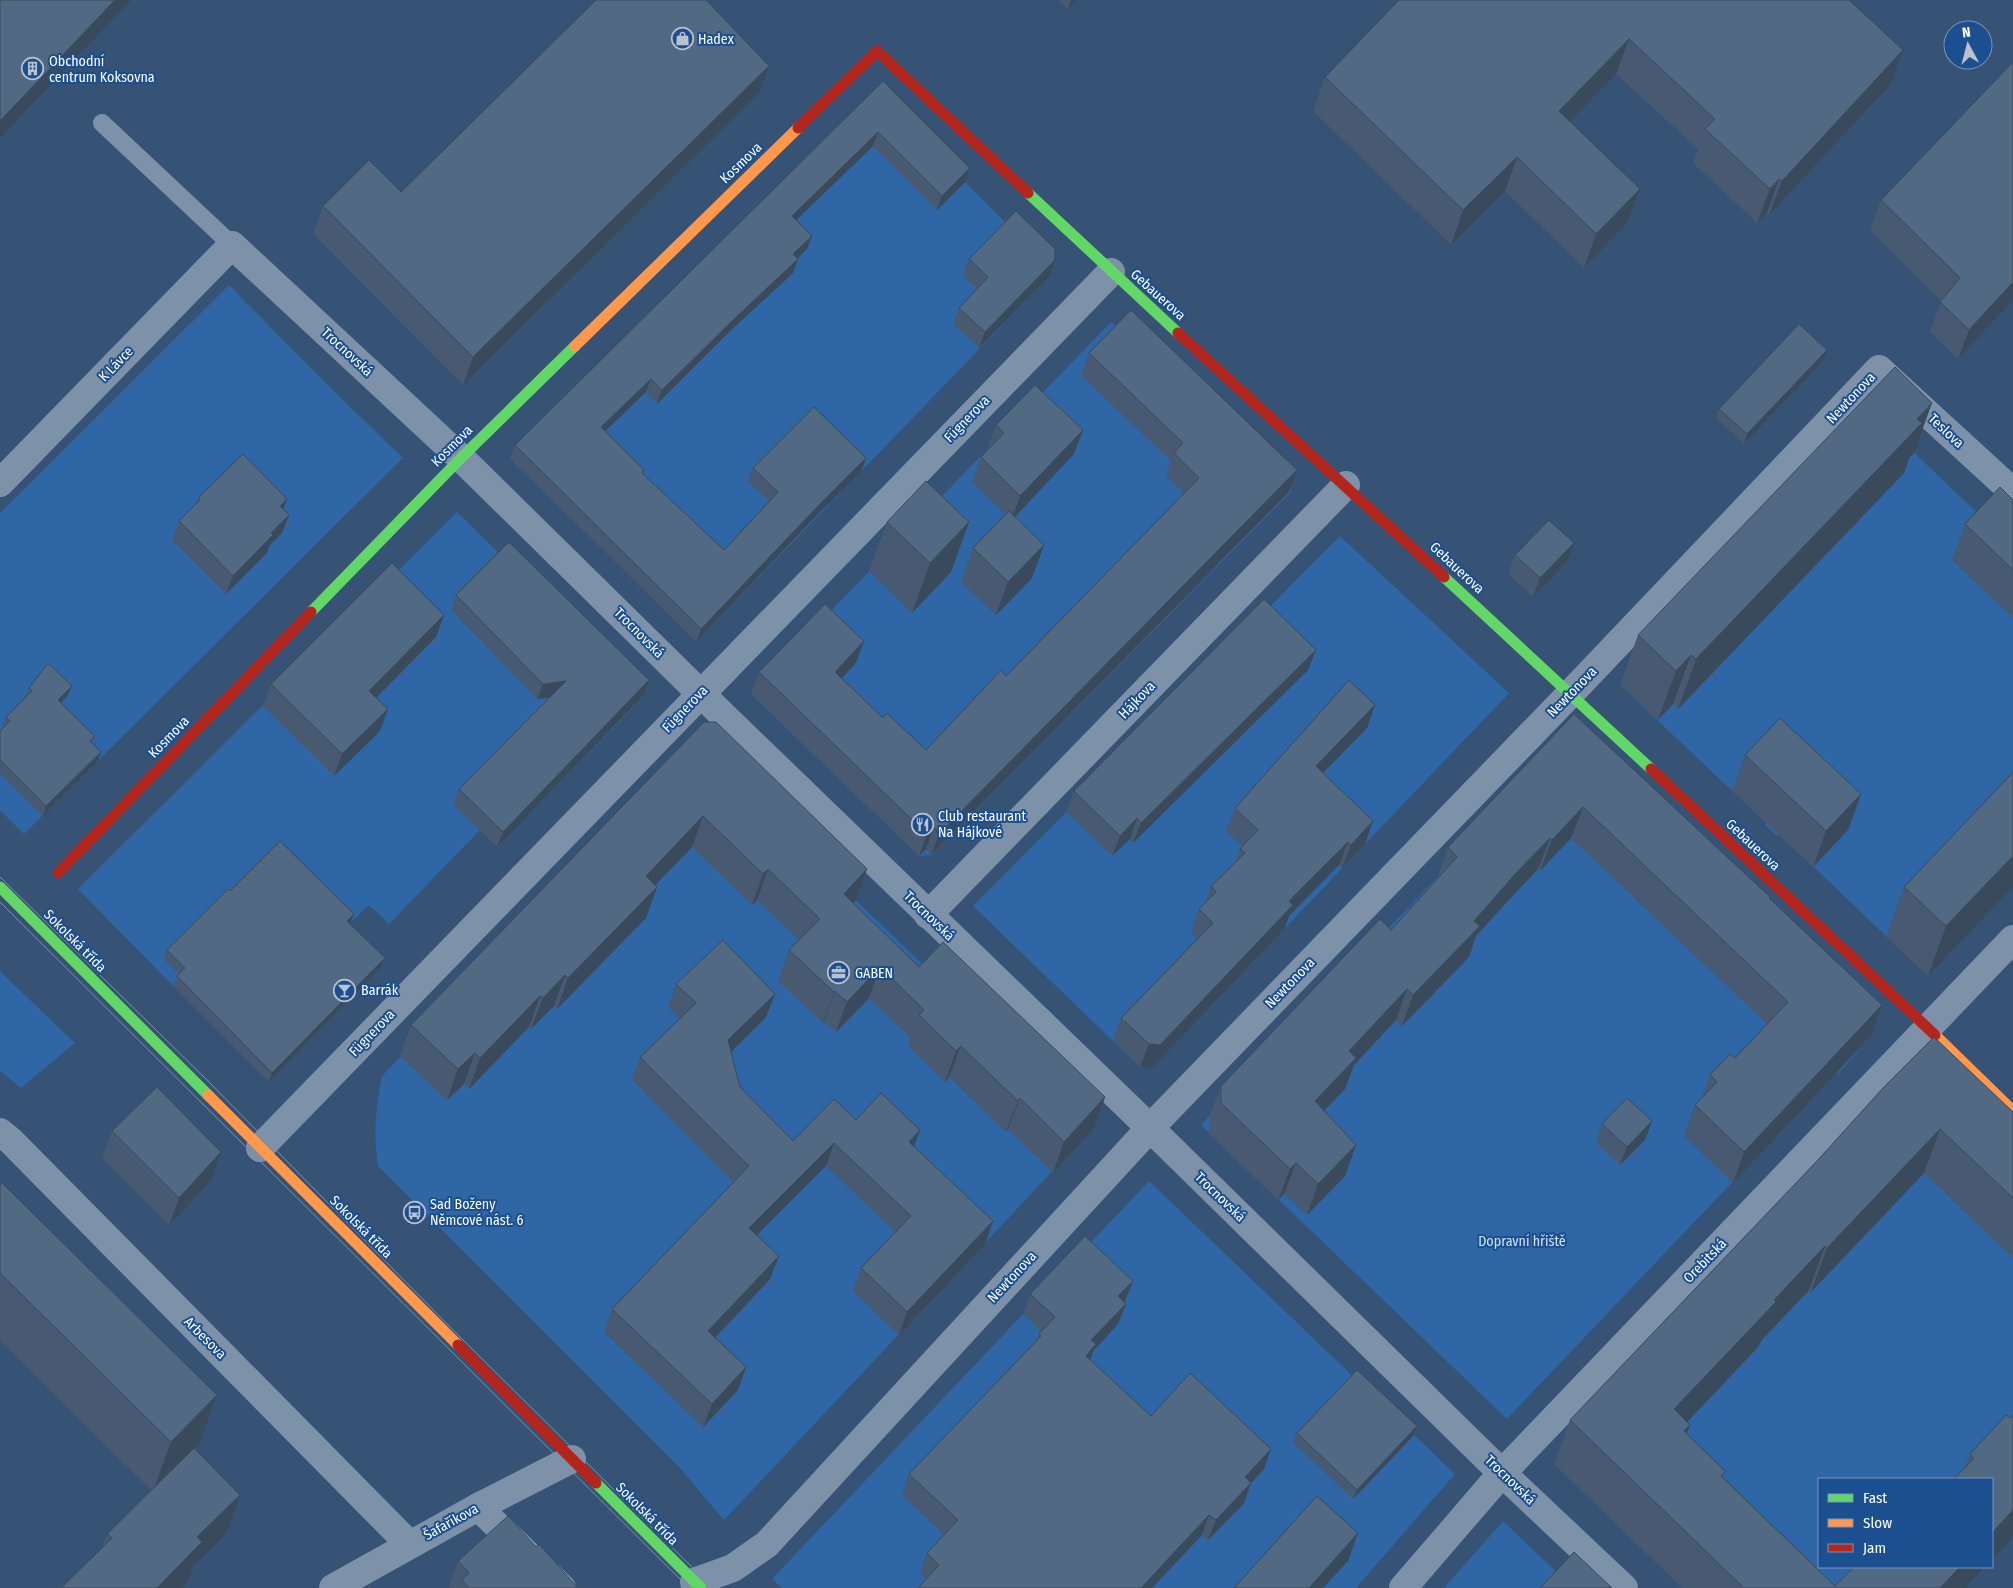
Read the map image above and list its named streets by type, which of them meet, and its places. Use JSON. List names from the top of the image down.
{
  "streets": {
    "street": [
      "Kosmova",
      "Gebauerova",
      "Trocnovská",
      "K Lávce",
      "Newtonova",
      "Fügnerova",
      "Teslova",
      "Hájkova",
      "Sokolská třída",
      "Orebitská",
      "Arbesova",
      "Šafaříkova"
    ]
  },
  "crossings": [
    ["Kosmova", "Gebauerova"],
    ["Kosmova", "Trocnovská"],
    ["Gebauerova", "Newtonova"],
    ["Gebauerova", "Fügnerova"],
    ["Gebauerova", "Hájkova"],
    ["Gebauerova", "Orebitská"],
    ["Trocnovská", "K Lávce"],
    ["Trocnovská", "Newtonova"],
    ["Trocnovská", "Fügnerova"],
    ["Trocnovská", "Hájkova"],
    ["Trocnovská", "Orebitská"],
    ["Newtonova", "Teslova"],
    ["Newtonova", "Sokolská třída"],
    ["Fügnerova", "Sokolská třída"],
    ["Sokolská třída", "Šafaříkova"],
    ["Arbesova", "Šafaříkova"]
  ],
  "parks": ["Dopravní hřiště"],
  "places": {
    "shop": ["Hadex"],
    "building": ["Obchodní centrum Koksovna"],
    "restaurant": ["Club restaurant Na Hájkové"],
    "office": ["GABEN"],
    "bar": ["Barrák"],
    "bus stop": ["Sad Boženy Němcové nást. 6"]
  },
  "legend": ["Fast", "Slow", "Jam"],
  "north": "top"
}
